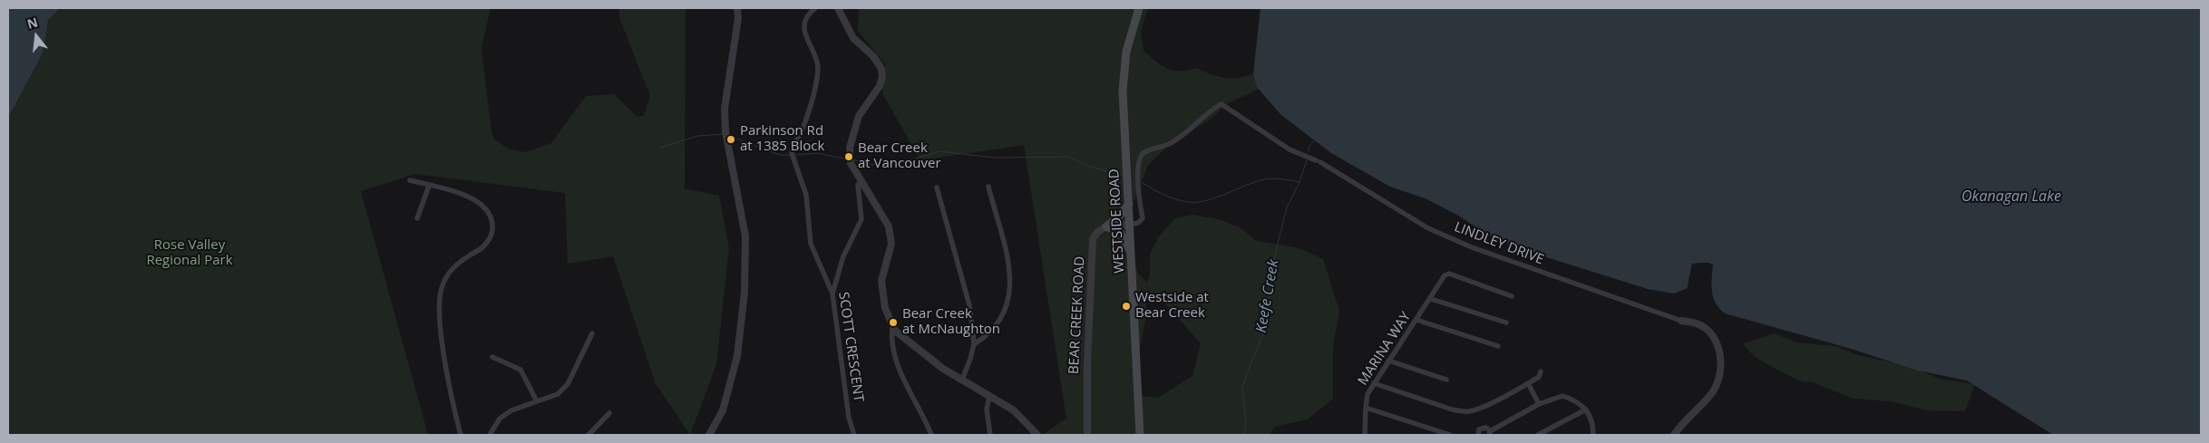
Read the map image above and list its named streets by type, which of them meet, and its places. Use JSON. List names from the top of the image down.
{
  "streets": {
    "main road": ["WESTSIDE ROAD"],
    "street": [
      "LINDLEY DRIVE",
      "BEAR CREEK ROAD",
      "SCOTT CRESCENT",
      "MARINA WAY"
    ]
  },
  "crossings": [
    ["WESTSIDE ROAD", "LINDLEY DRIVE"]
  ],
  "water": ["Okanagan Lake", "Keefe Creek"],
  "parks": ["Rose Valley Regional Park"],
  "places": [
    "Parkinson Rd at 1385 Block",
    "Bear Creek at Vancouver",
    "Westside at Bear Creek",
    "Bear Creek at McNaughton"
  ],
  "north": "top"
}
